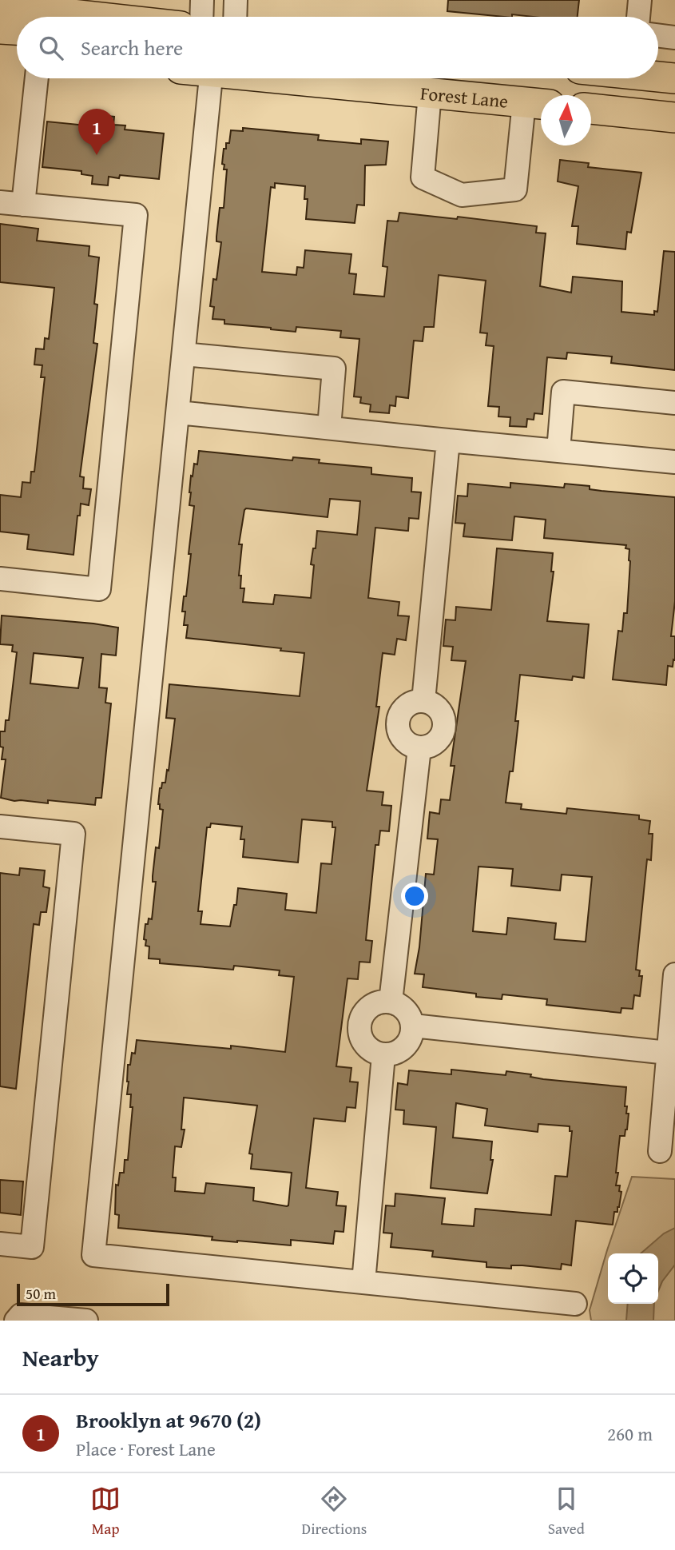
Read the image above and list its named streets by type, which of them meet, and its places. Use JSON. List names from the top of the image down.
{
  "streets": {
    "main road": ["Forest Lane"]
  },
  "scale_bar": "50 m",
  "north": "top",
  "page": {
    "search": "Search here",
    "pins": "1",
    "scale": "50 m",
    "heading": "Nearby",
    "list": [
      {
        "mark": "1",
        "name": "Brooklyn at 9670 (2)",
        "note": "Place · Forest Lane",
        "value": "260 m"
      }
    ],
    "nav": ["Map", "Directions", "Saved"]
  }
}
